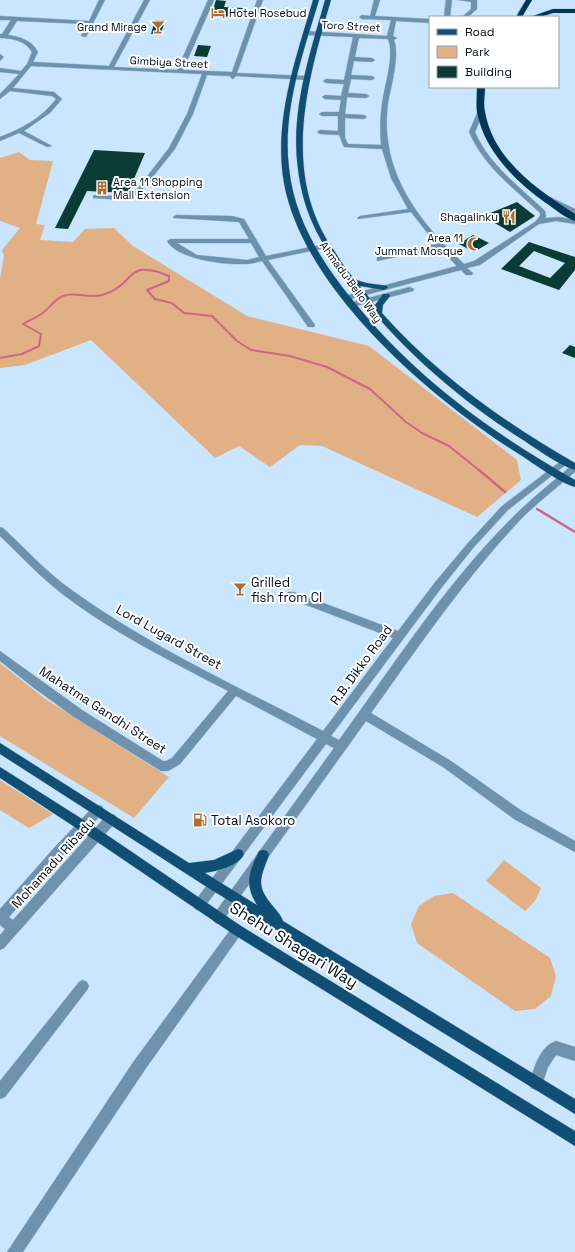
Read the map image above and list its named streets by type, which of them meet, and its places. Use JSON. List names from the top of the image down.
{
  "streets": {
    "main road": ["Ahmadu Bello Way", "Shehu Shagari Way"],
    "street": [
      "Toro Street",
      "Gimbiya Street",
      "Lord Lugard Street",
      "R.B. Dikko Road",
      "Mahatma Gandhi Street",
      "Mohamadu Ribadu"
    ]
  },
  "crossings": [
    ["Toro Street", "Ahmadu Bello Way"],
    ["Gimbiya Street", "Ahmadu Bello Way"],
    ["Ahmadu Bello Way", "R.B. Dikko Road"],
    ["Lord Lugard Street", "R.B. Dikko Road"],
    ["Lord Lugard Street", "Mahatma Gandhi Street"],
    ["R.B. Dikko Road", "Shehu Shagari Way"],
    ["Mohamadu Ribadu", "Shehu Shagari Way"]
  ],
  "places": {
    "hotel": ["Hotel Rosebud"],
    "bar": ["Grand Mirage", "Grilled fish from CI"],
    "building": ["Area 11 Shopping Mall Extension"],
    "restaurant": ["Shagalinku"],
    "mosque": ["Area 11 Jummat Mosque"],
    "fuel station": ["Total Asokoro"]
  },
  "legend": ["Road", "Park", "Building"]
}
